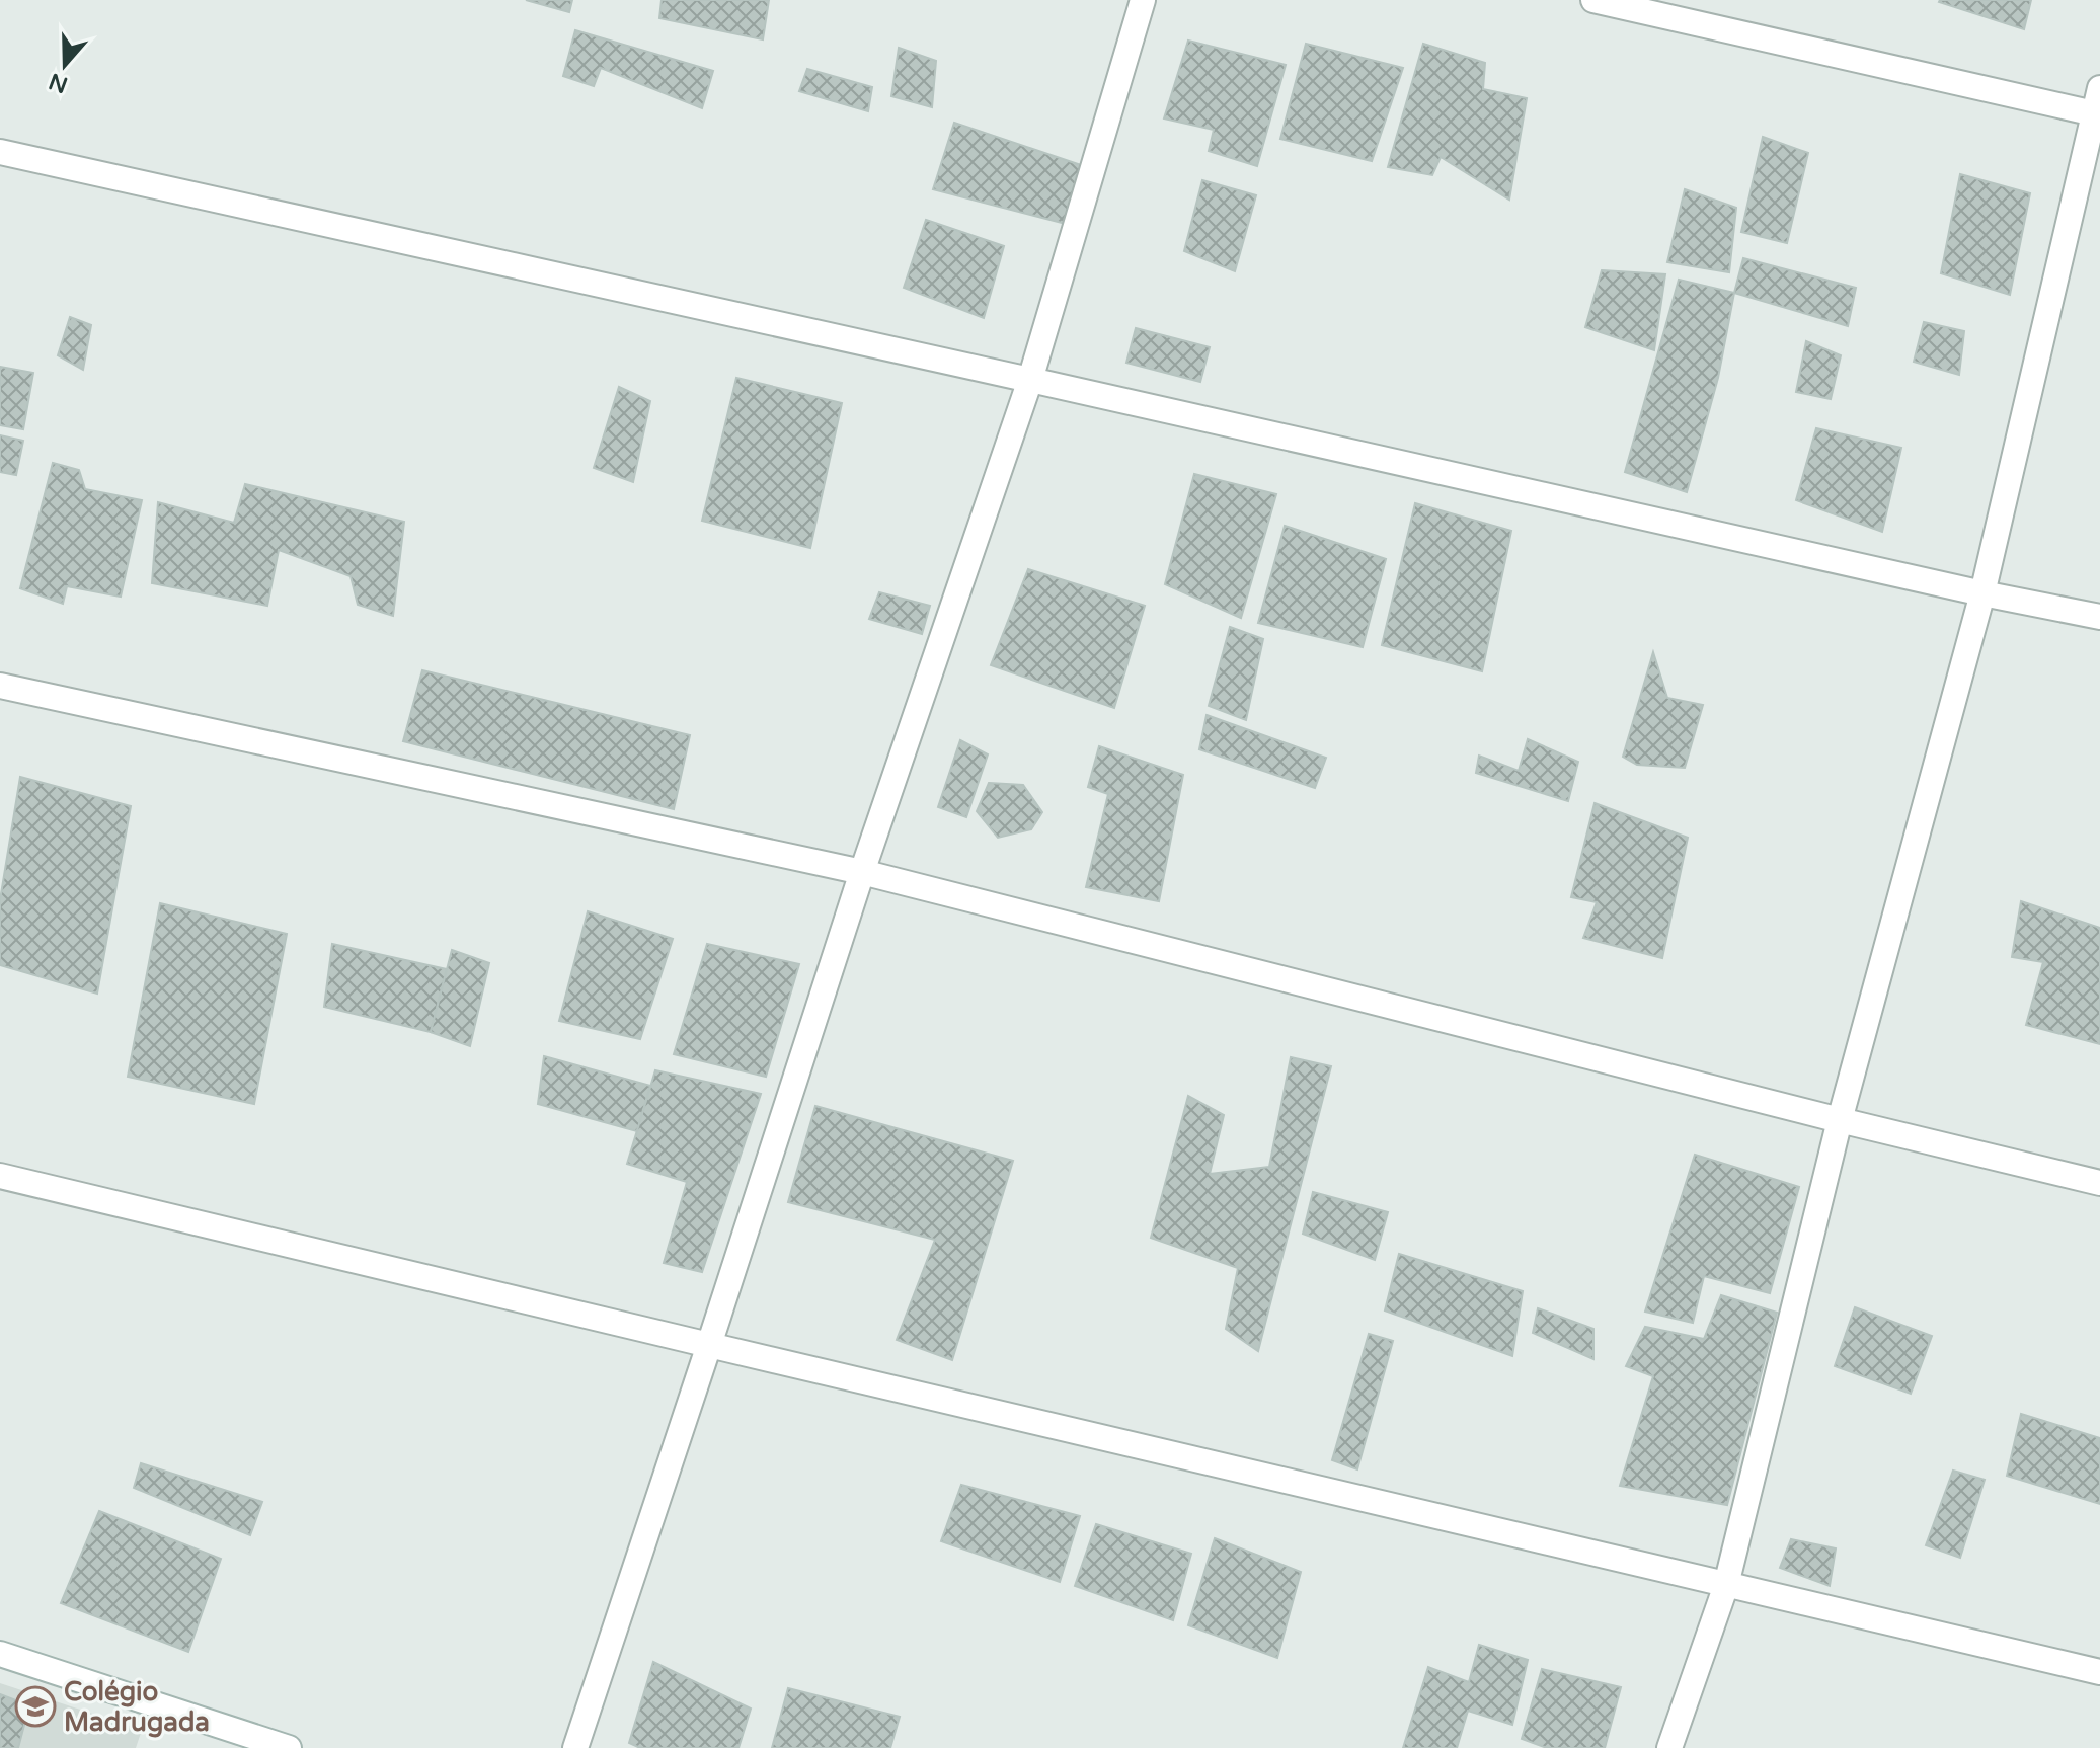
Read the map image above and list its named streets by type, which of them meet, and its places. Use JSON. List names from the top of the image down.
{
  "places": {
    "school or university": ["Colégio Madrugada"]
  },
  "north": "bottom"
}
